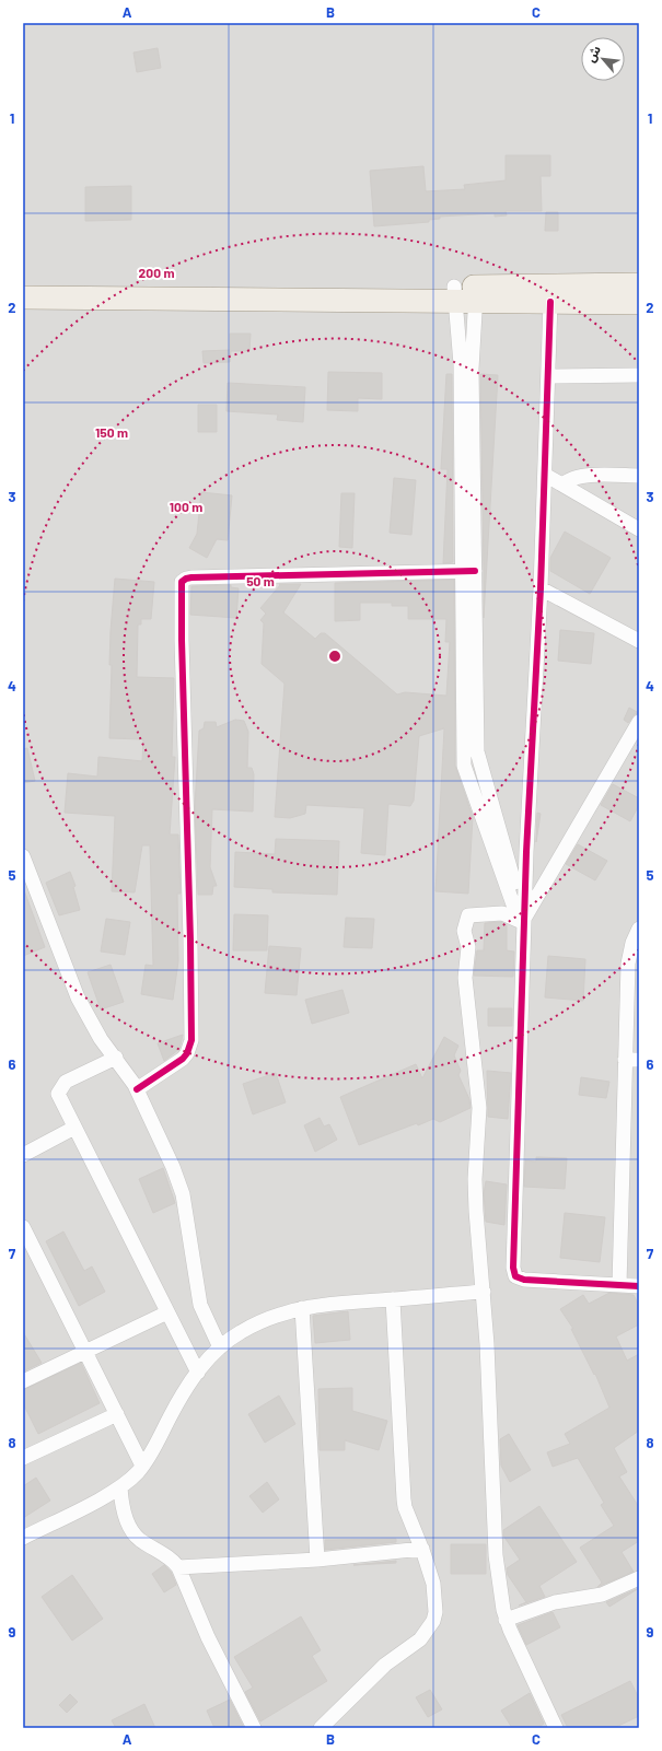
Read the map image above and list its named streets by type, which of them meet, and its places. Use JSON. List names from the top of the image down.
{
  "north": "top left",
  "grid": {
    "columns": ["A", "B", "C"],
    "rows": [
      "1",
      "2",
      "3",
      "4",
      "5",
      "6",
      "7",
      "8",
      "9"
    ]
  },
  "rings": [
    "200 m",
    "150 m",
    "100 m",
    "50 m"
  ]
}
